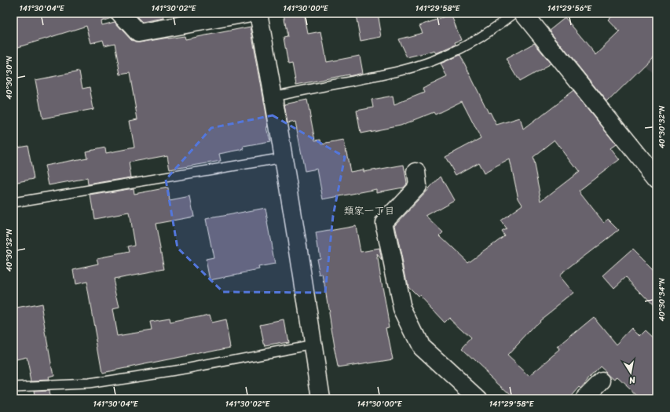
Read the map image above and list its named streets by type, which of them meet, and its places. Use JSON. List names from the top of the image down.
{
  "districts": ["類家一丁目"],
  "north": "bottom",
  "coordinates": [
    "141°30'04\"E",
    "141°30'02\"E",
    "141°30'00\"E",
    "141°29'58\"E",
    "141°29'56\"E",
    "40°30'30\"N",
    "40°30'32\"N",
    "40°30'34\"N"
  ]
}
